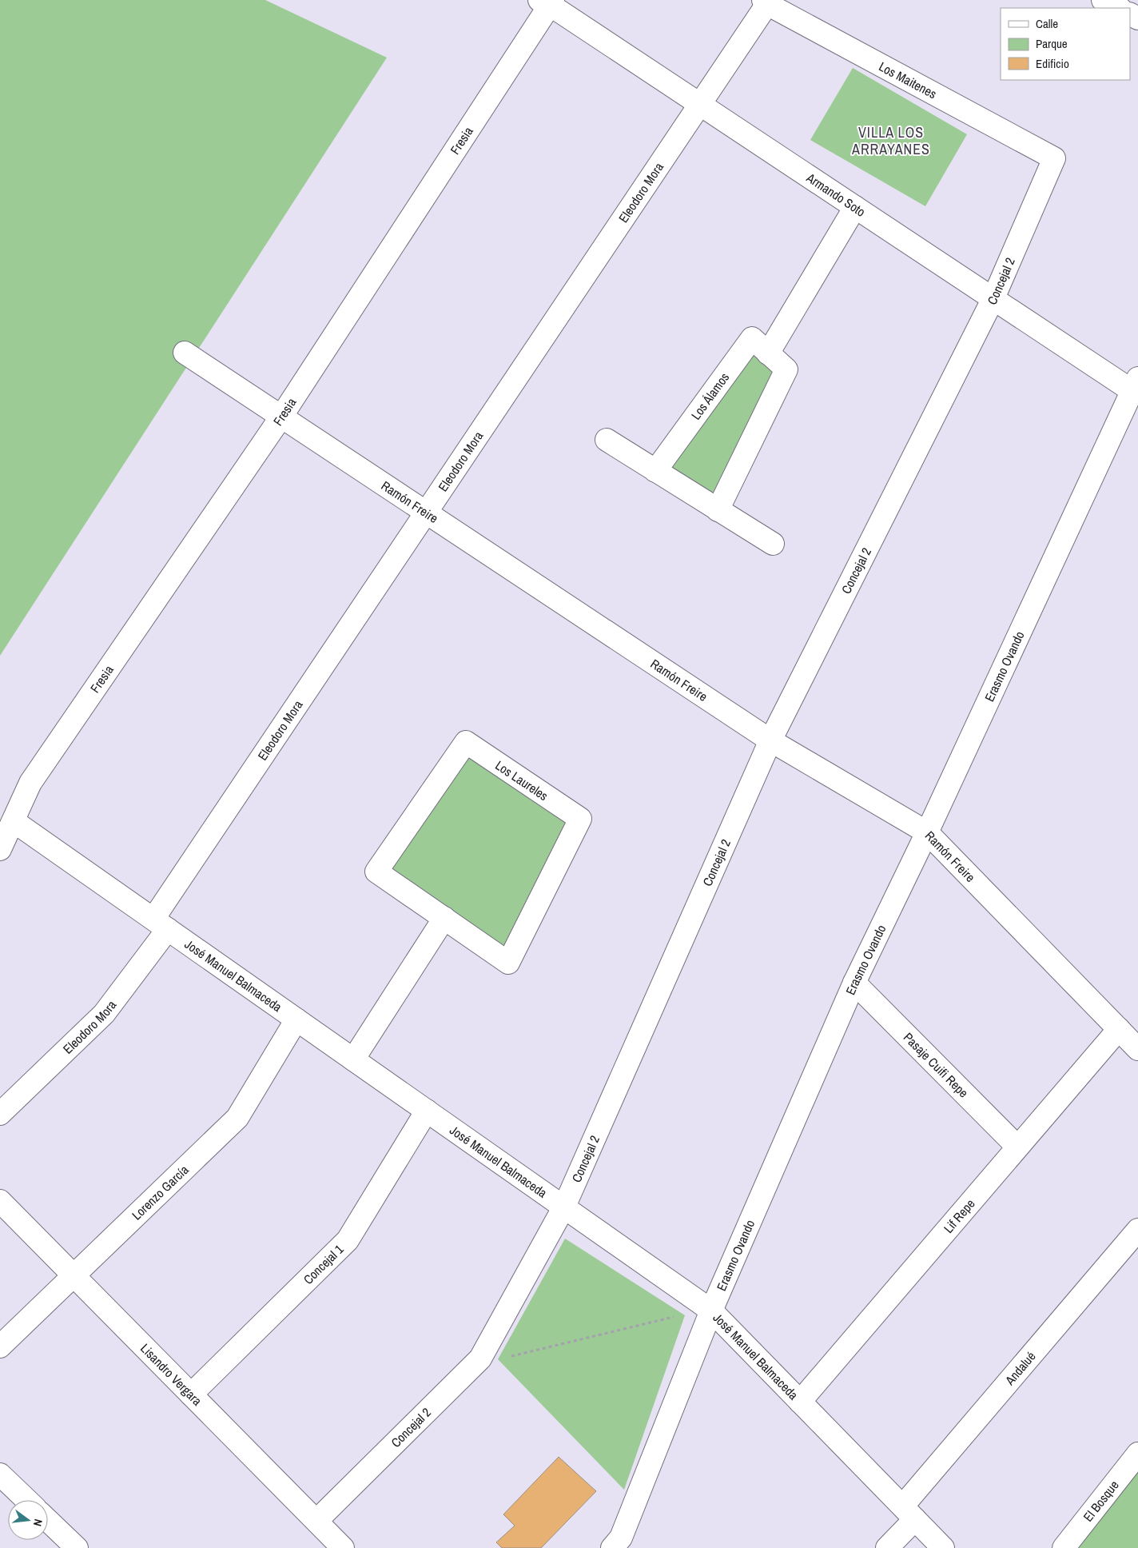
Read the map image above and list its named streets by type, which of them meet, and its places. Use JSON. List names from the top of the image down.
{
  "streets": {
    "street": [
      "Los Maitenes",
      "Fresia",
      "Eleodoro Mora",
      "Armando Soto",
      "Concejal 2",
      "Los Álamos",
      "Ramón Freire",
      "Erasmo Ovando",
      "Los Laureles",
      "José Manuel Balmaceda",
      "Pasaje Cuifi Repe",
      "Lorenzo García",
      "Lif Repe",
      "Concejal 1",
      "Andalué",
      "Lisandro Vergara",
      "El Bosque"
    ]
  },
  "crossings": [
    ["Los Maitenes", "Eleodoro Mora"],
    ["Los Maitenes", "Concejal 2"],
    ["Fresia", "Armando Soto"],
    ["Fresia", "Ramón Freire"],
    ["Fresia", "José Manuel Balmaceda"],
    ["Eleodoro Mora", "Armando Soto"],
    ["Eleodoro Mora", "Ramón Freire"],
    ["Eleodoro Mora", "José Manuel Balmaceda"],
    ["Armando Soto", "Concejal 2"],
    ["Armando Soto", "Erasmo Ovando"],
    ["Concejal 2", "Ramón Freire"],
    ["Concejal 2", "José Manuel Balmaceda"],
    ["Concejal 2", "Lisandro Vergara"],
    ["Ramón Freire", "Erasmo Ovando"],
    ["Ramón Freire", "Lif Repe"],
    ["Erasmo Ovando", "José Manuel Balmaceda"],
    ["Erasmo Ovando", "Pasaje Cuifi Repe"],
    ["José Manuel Balmaceda", "Lorenzo García"],
    ["José Manuel Balmaceda", "Lif Repe"],
    ["José Manuel Balmaceda", "Concejal 1"],
    ["José Manuel Balmaceda", "Andalué"],
    ["Pasaje Cuifi Repe", "Lif Repe"],
    ["Lorenzo García", "Lisandro Vergara"],
    ["Concejal 1", "Lisandro Vergara"]
  ],
  "districts": ["VILLA LOS ARRAYANES"],
  "legend": ["Calle", "Parque", "Edificio"],
  "north": "right"
}
